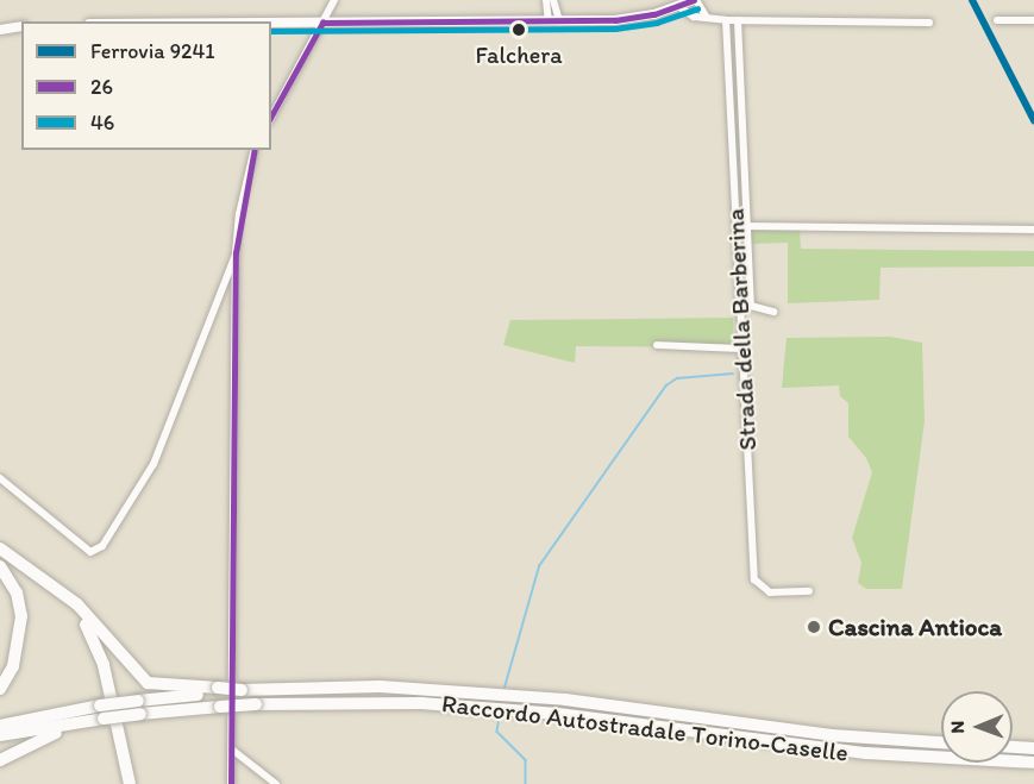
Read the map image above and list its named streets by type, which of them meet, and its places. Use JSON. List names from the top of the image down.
{
  "streets": {
    "highway": ["Raccordo Autostradale Torino-Caselle"],
    "street": ["Strada della Barberina"]
  },
  "places": ["Falchera", "Cascina Antioca"],
  "lines": ["rail line 9241", "transit line 26", "transit line 46"],
  "legend": ["Ferrovia 9241", "26", "46"],
  "north": "left"
}
